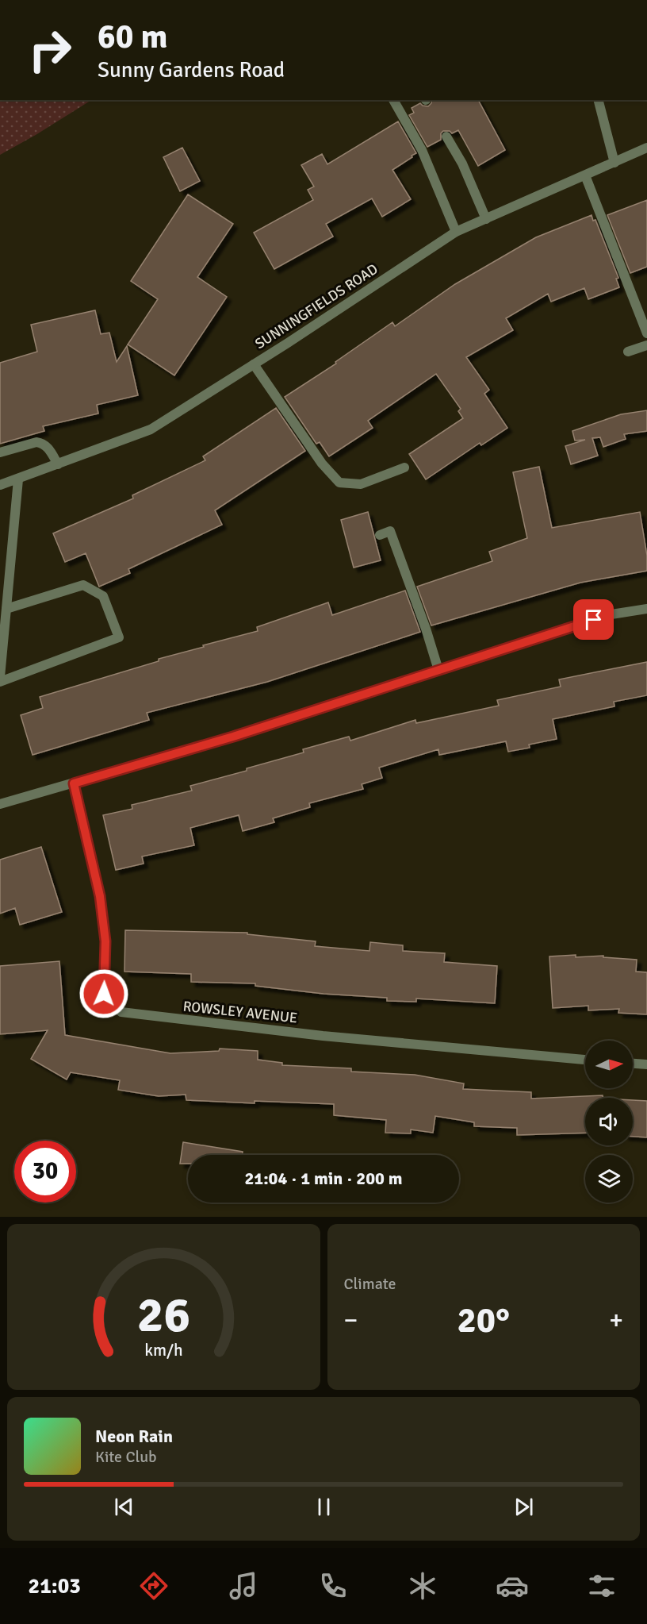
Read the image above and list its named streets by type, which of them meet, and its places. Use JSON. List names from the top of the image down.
{
  "streets": {
    "street": ["SUNNINGFIELDS ROAD", "ROWSLEY AVENUE"]
  },
  "north": "right",
  "page": {
    "turn": ["60 m", "Sunny Gardens Road"],
    "limit": "30",
    "trip": "21:04 · 1 min · 200 m",
    "tile": "Climate",
    "heat": ["−", "20°", "+"],
    "song": ["Neon Rain", "Kite Club"],
    "tabs": "21:03",
    "gauge": ["26", "km/h"]
  }
}
